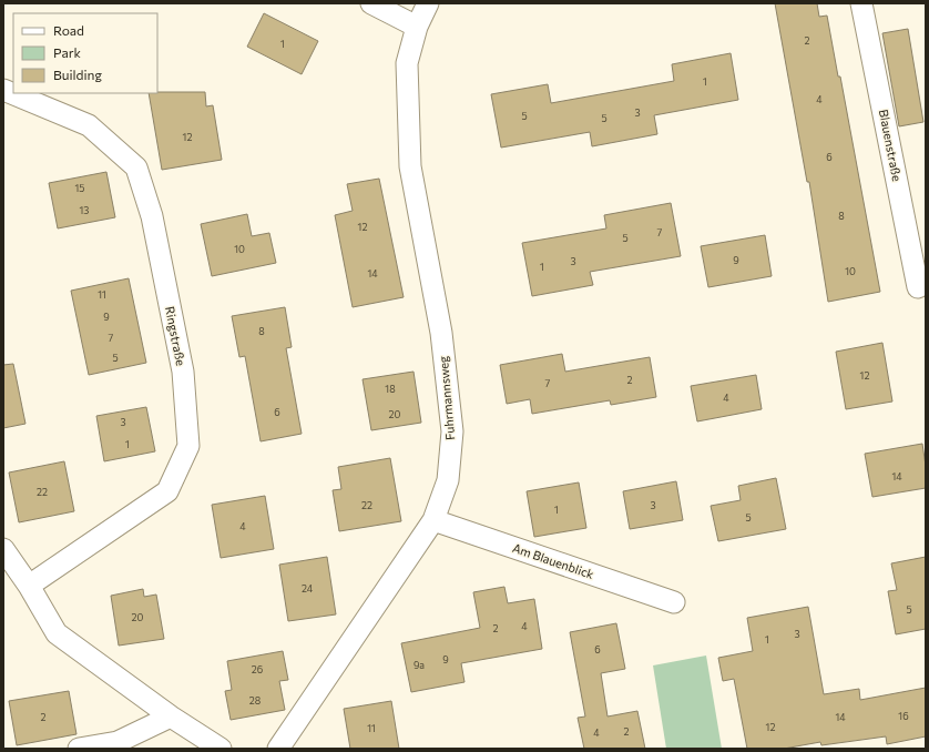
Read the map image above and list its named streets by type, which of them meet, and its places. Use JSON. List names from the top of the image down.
{
  "streets": {
    "street": [
      "Blauenstraße",
      "Ringstraße",
      "Fuhrmannsweg",
      "Am Blauenblick"
    ]
  },
  "crossings": [
    ["Fuhrmannsweg", "Am Blauenblick"]
  ],
  "house_numbers": [
    "2",
    "1",
    "1",
    "4",
    "3",
    "5",
    "5",
    "12",
    "6",
    "15",
    "13",
    "8",
    "12",
    "7",
    "5",
    "10",
    "9",
    "3",
    "1",
    "10",
    "14",
    "11",
    "9",
    "8",
    "7",
    "5",
    "12",
    "2",
    "7",
    "18",
    "4",
    "6",
    "20",
    "3",
    "1",
    "14",
    "22",
    "22",
    "3",
    "1",
    "5",
    "4",
    "24",
    "5",
    "20",
    "4",
    "2",
    "3",
    "1",
    "6",
    "9",
    "9a",
    "26",
    "28",
    "16",
    "2",
    "14",
    "12",
    "11",
    "2",
    "4"
  ],
  "legend": ["Road", "Park", "Building"]
}
